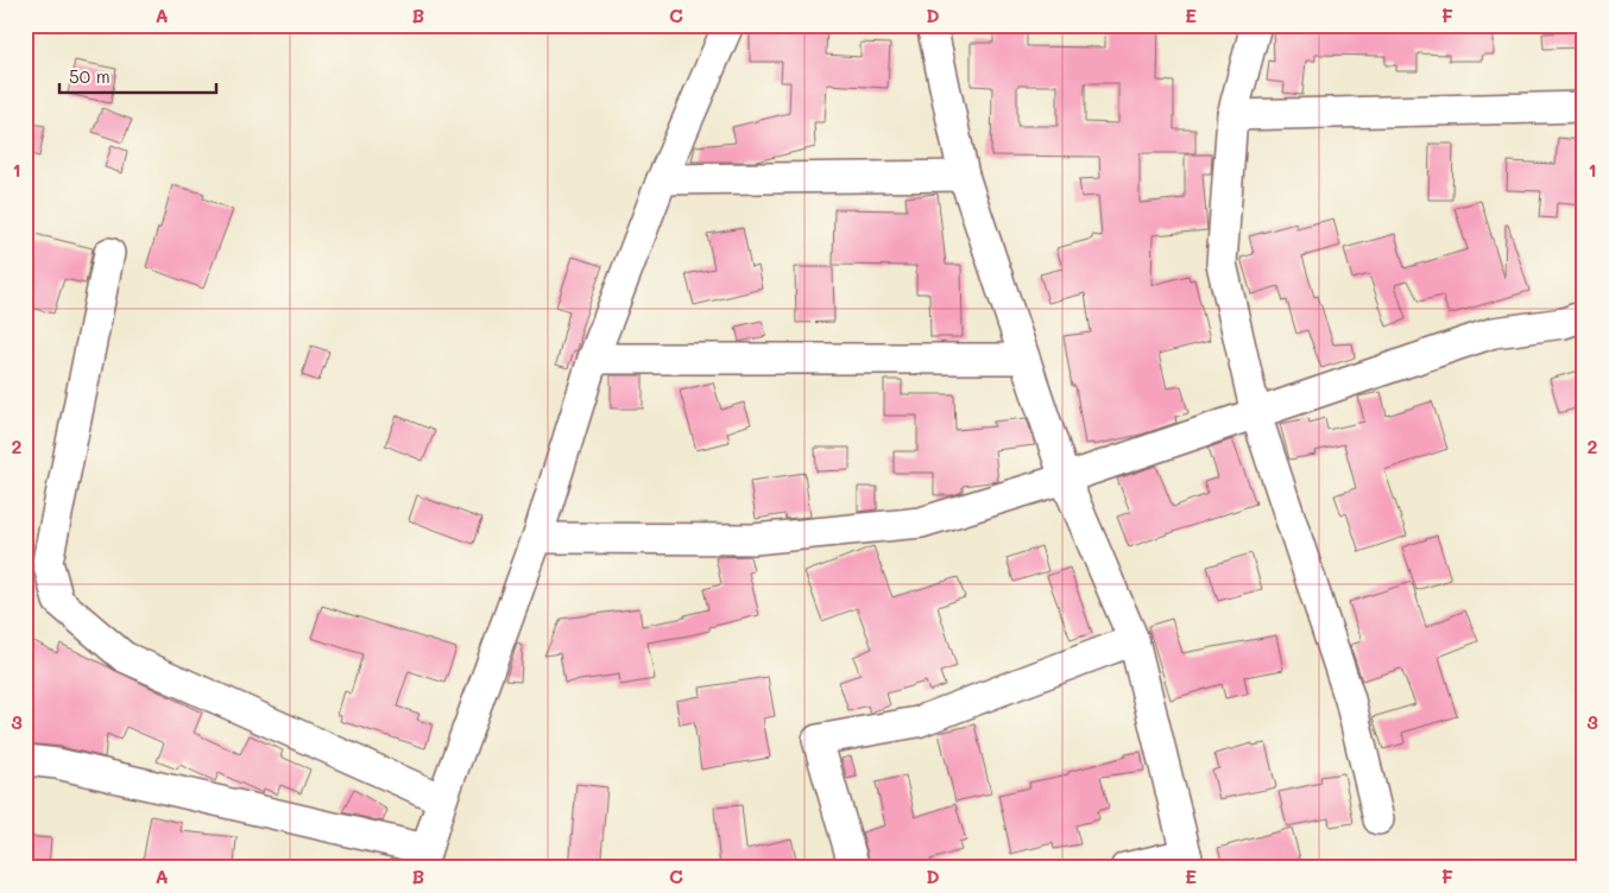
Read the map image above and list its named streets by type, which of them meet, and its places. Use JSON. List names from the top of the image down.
{
  "scale_bar": "50 m",
  "grid": {
    "columns": [
      "A",
      "B",
      "C",
      "D",
      "E",
      "F"
    ],
    "rows": ["1", "2", "3"]
  }
}
